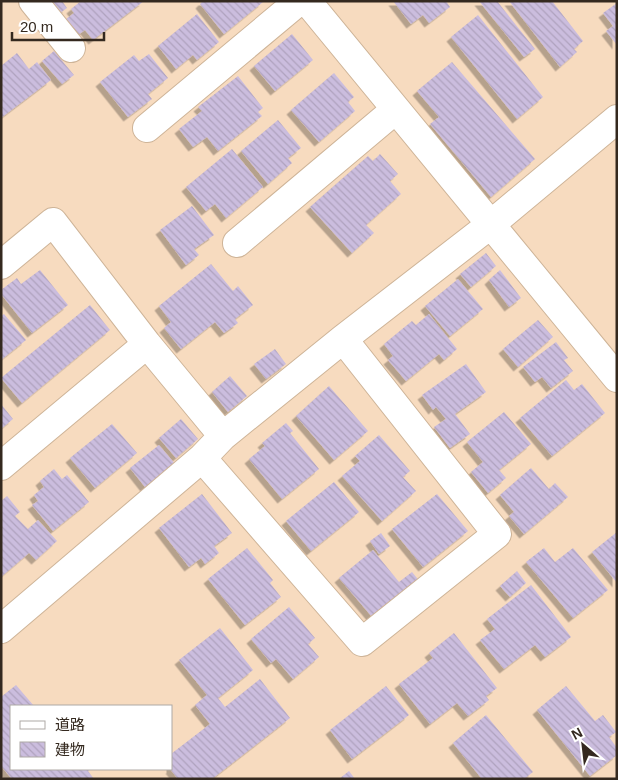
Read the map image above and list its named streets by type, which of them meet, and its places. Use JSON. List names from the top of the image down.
{
  "legend": ["道路", "建物"],
  "scale_bar": "20 m",
  "north": "top left"
}
